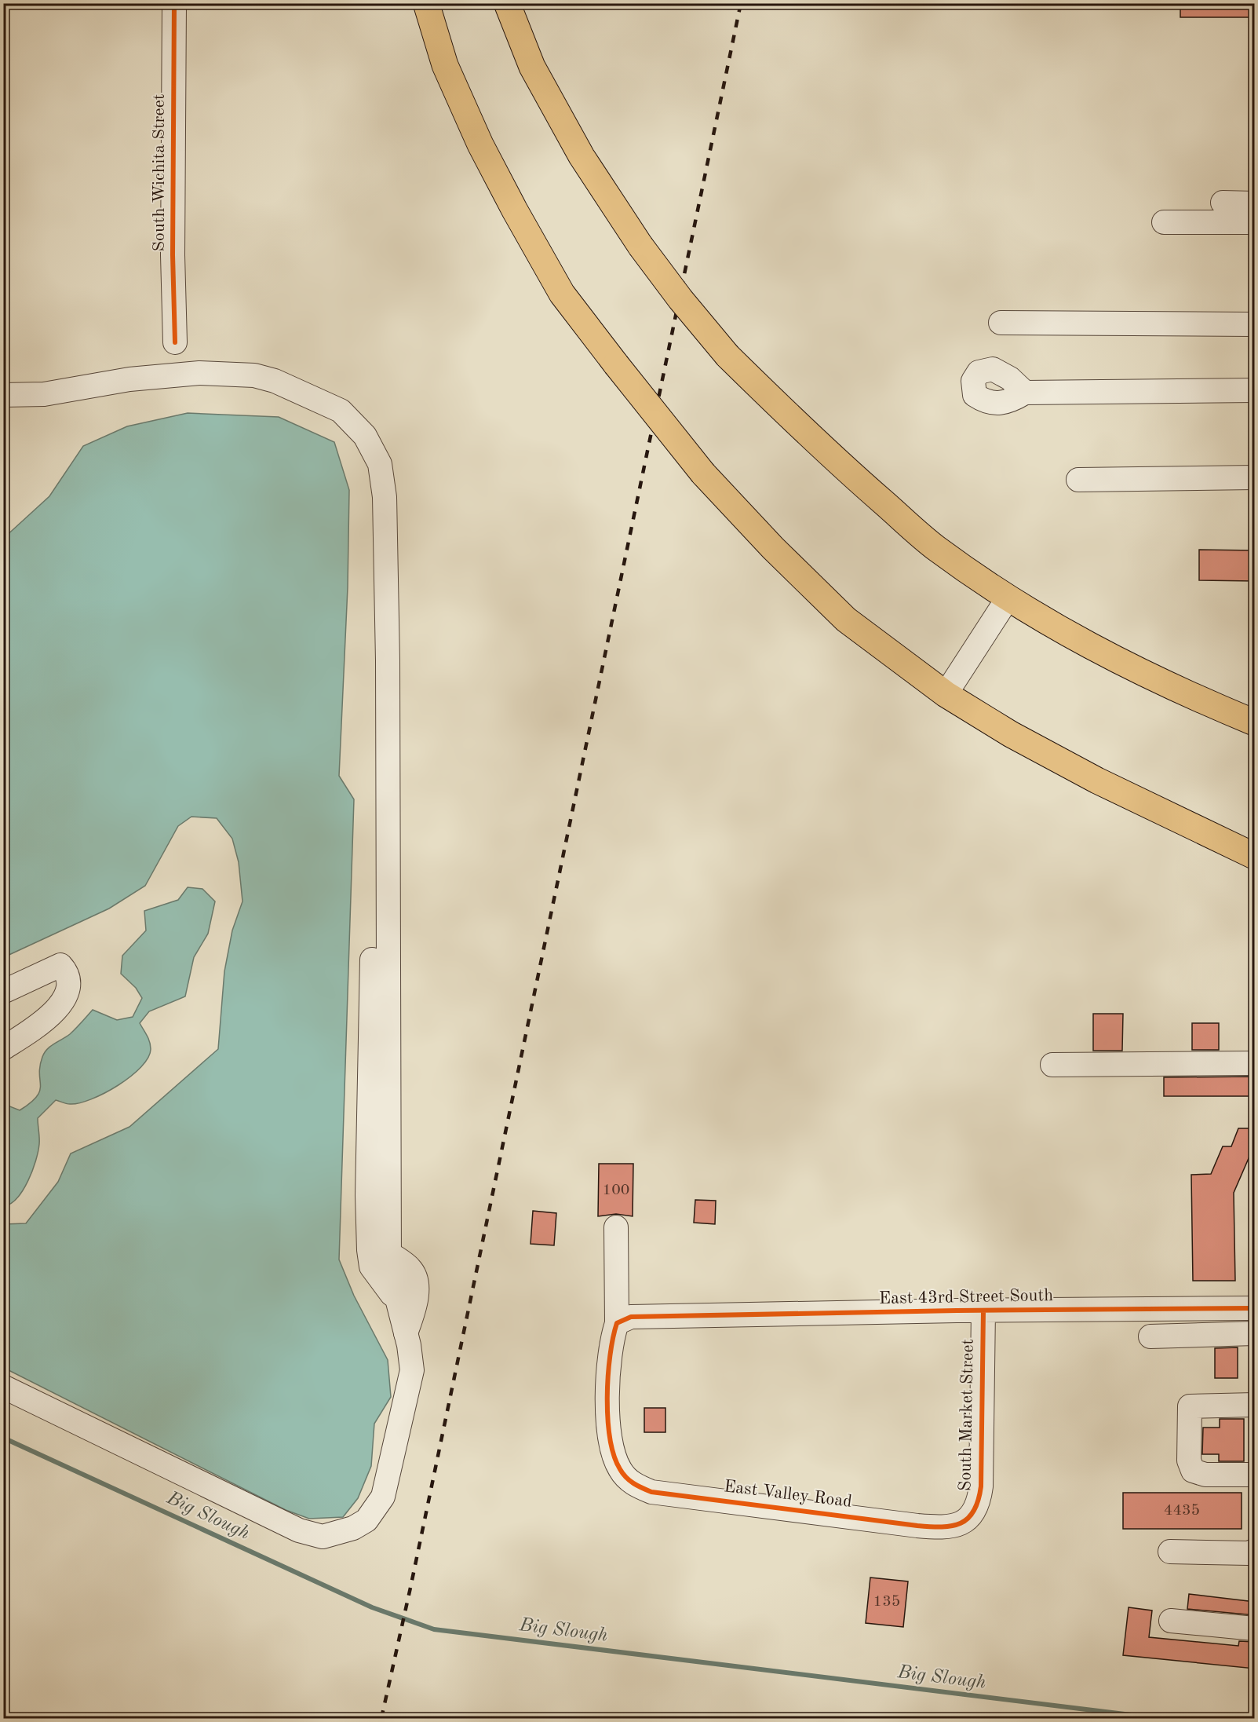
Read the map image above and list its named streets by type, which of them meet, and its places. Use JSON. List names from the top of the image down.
{
  "streets": {
    "street": [
      "South Wichita Street",
      "East 43rd Street South",
      "South Market Street",
      "East Valley Road"
    ]
  },
  "crossings": [
    ["East 43rd Street South", "South Market Street"],
    ["East 43rd Street South", "East Valley Road"],
    ["South Market Street", "East Valley Road"]
  ],
  "water": ["Big Slough"],
  "house_numbers": ["100", "4435", "135"]
}
